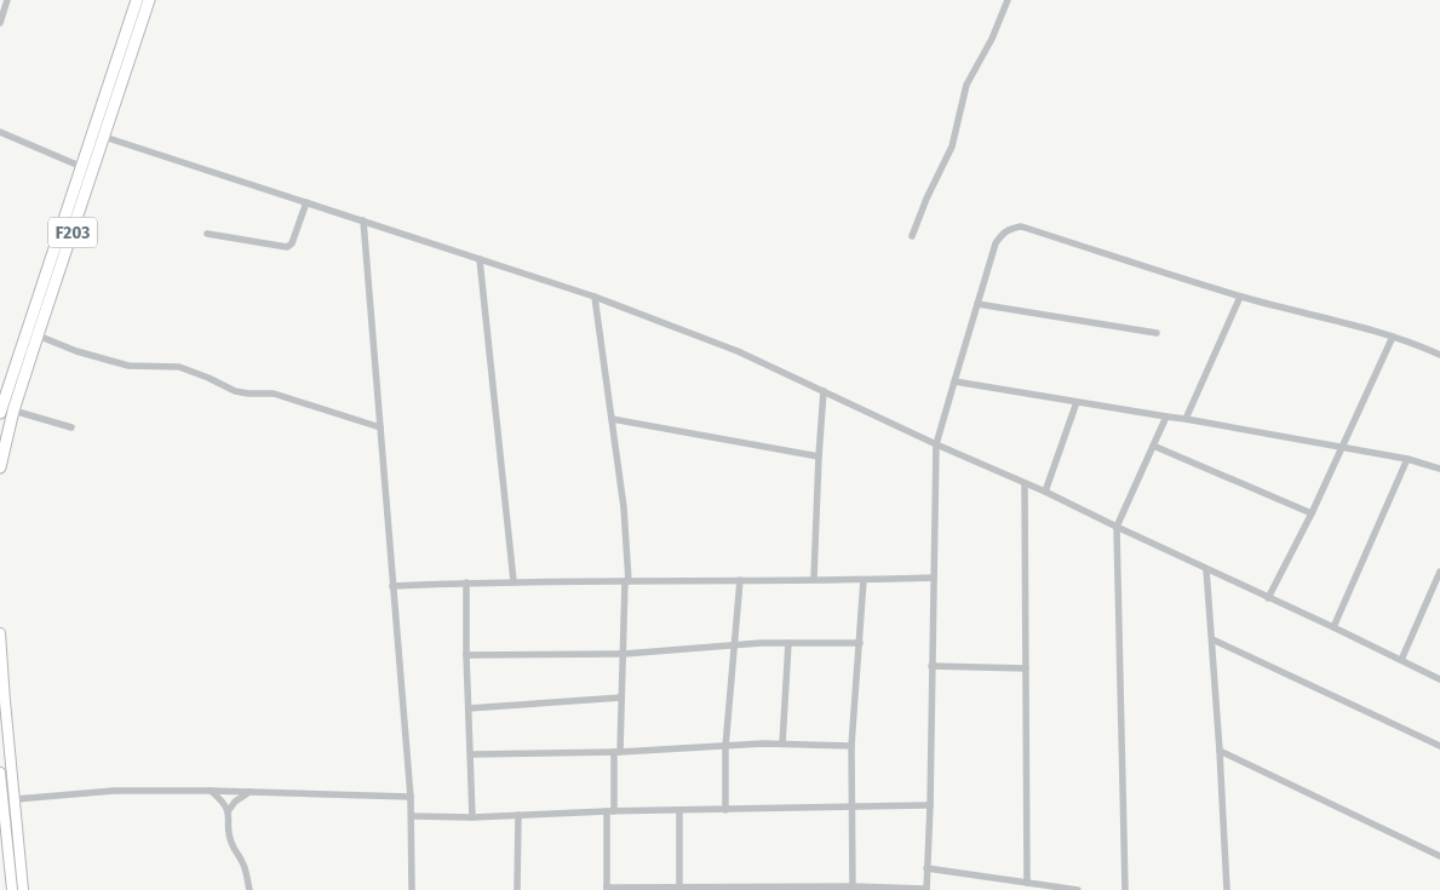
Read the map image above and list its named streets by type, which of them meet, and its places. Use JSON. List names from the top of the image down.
{
  "streets": {
    "main road": ["F203"]
  }
}
